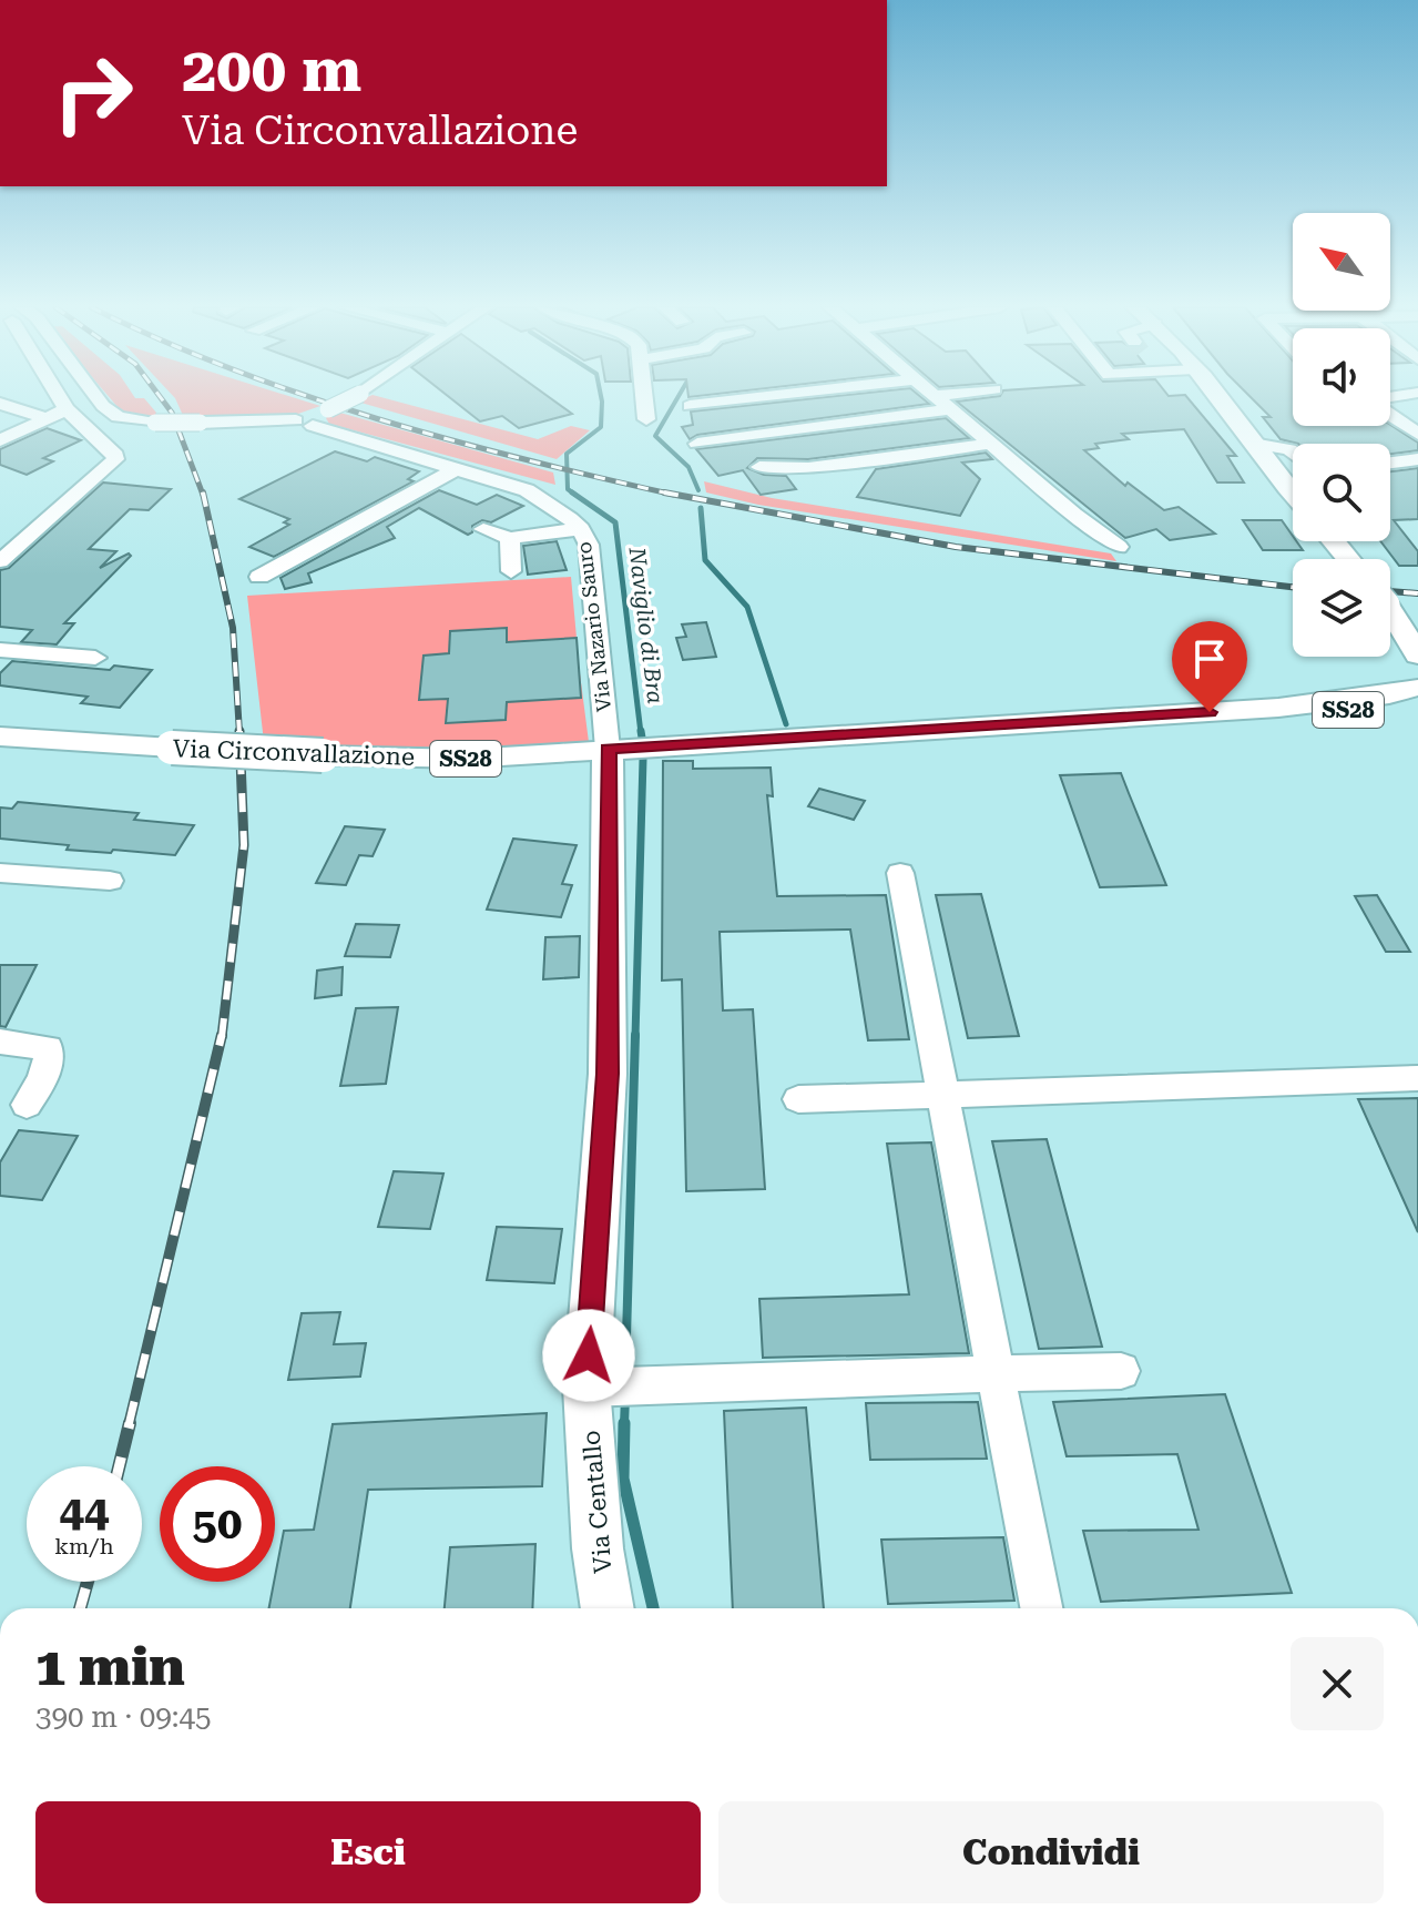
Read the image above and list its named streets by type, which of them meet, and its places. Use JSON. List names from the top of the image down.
{
  "streets": {
    "main road": ["SS28", "Via Circonvallazione", "Via Centallo"],
    "street": ["Via Nazario Sauro"]
  },
  "crossings": [
    ["Via Nazario Sauro", "Via Circonvallazione"],
    ["Via Nazario Sauro", "Via Centallo"],
    ["Via Circonvallazione", "Via Centallo"]
  ],
  "water": ["Naviglio di Bra"],
  "north": "top left",
  "page": {
    "turn": ["200 m", "Via Circonvallazione"],
    "speed": "44 km/h",
    "limit": "50",
    "heading": ["1 min", "390 m · 09:45"],
    "buttons": ["Esci", "Condividi"]
  }
}
